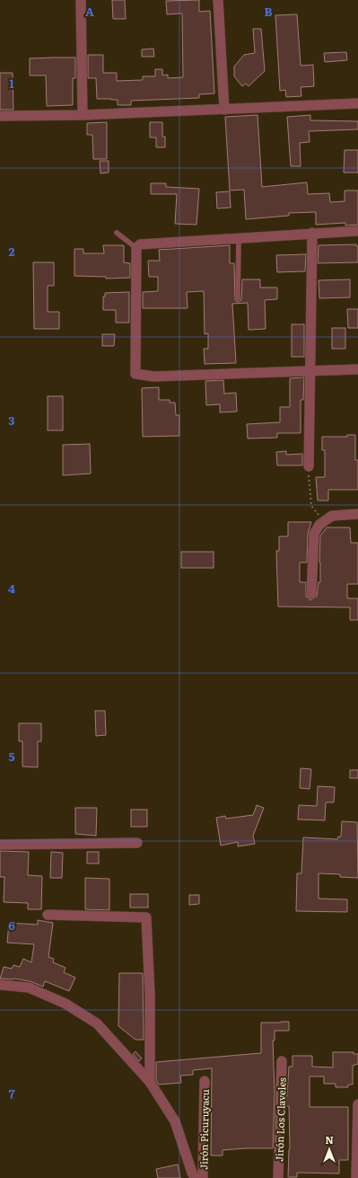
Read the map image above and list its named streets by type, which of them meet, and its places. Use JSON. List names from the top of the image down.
{
  "streets": {
    "street": ["Jirón Los Claveles", "Jirón Picuruyacu"]
  },
  "north": "top",
  "grid": {
    "columns": ["A", "B"],
    "rows": [
      "1",
      "2",
      "3",
      "4",
      "5",
      "6",
      "7"
    ]
  }
}
